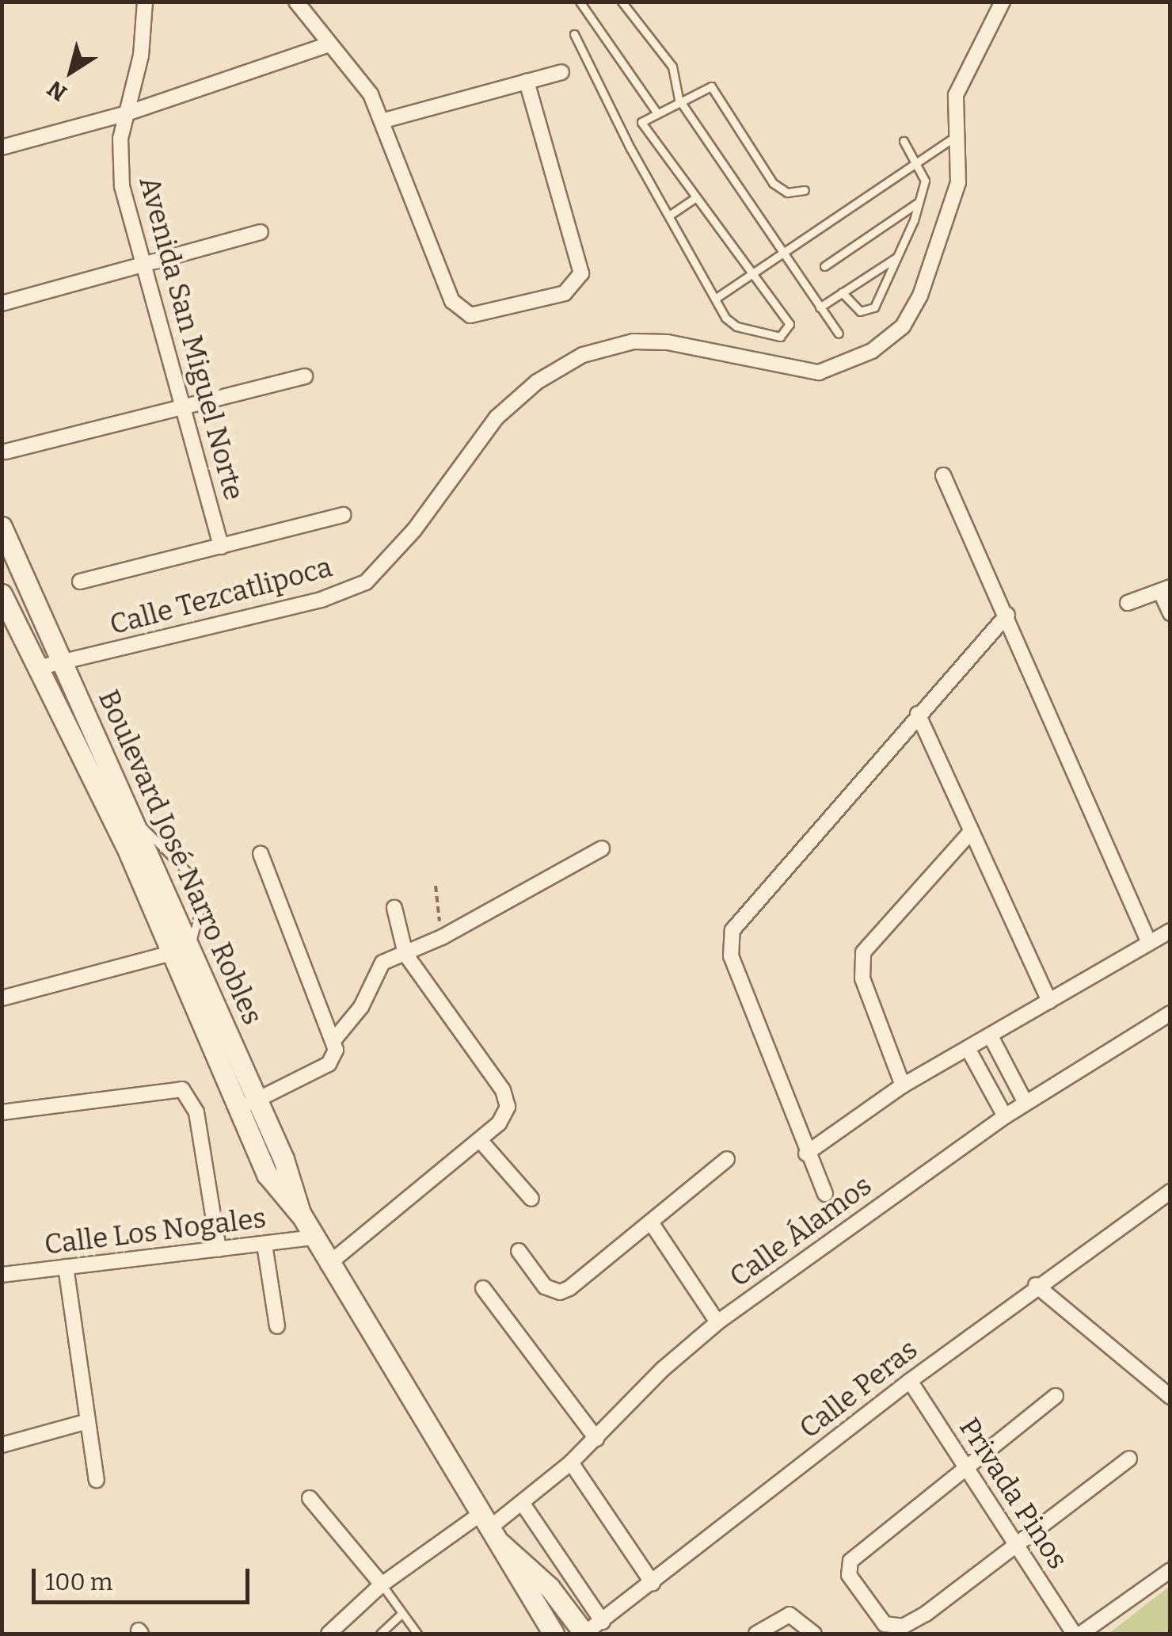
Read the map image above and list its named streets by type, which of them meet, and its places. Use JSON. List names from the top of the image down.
{
  "streets": {
    "street": [
      "Avenida San Miguel Norte",
      "Calle Tezcatlipoca",
      "Boulevard José Narro Robles",
      "Calle Los Nogales",
      "Calle Álamos",
      "Calle Peras",
      "Privada Pinos"
    ]
  },
  "crossings": [
    ["Calle Tezcatlipoca", "Boulevard José Narro Robles"],
    ["Boulevard José Narro Robles", "Calle Los Nogales"],
    ["Boulevard José Narro Robles", "Calle Álamos"],
    ["Boulevard José Narro Robles", "Calle Peras"],
    ["Calle Peras", "Privada Pinos"]
  ],
  "scale_bar": "100 m",
  "north": "bottom left"
}
